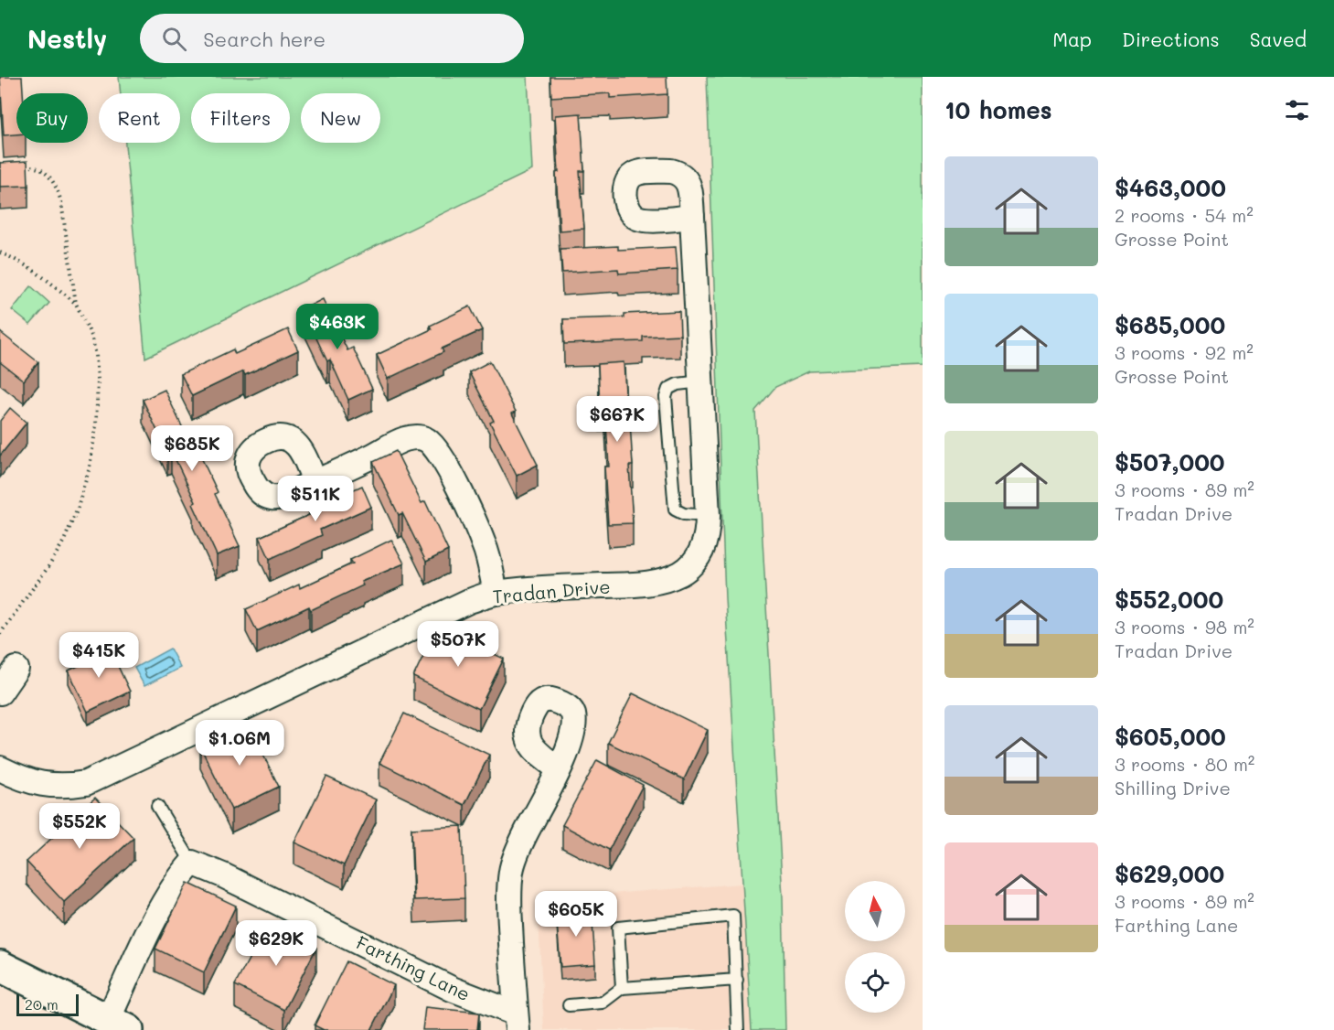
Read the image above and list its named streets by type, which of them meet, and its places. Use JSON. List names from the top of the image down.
{
  "streets": {
    "street": ["Tradan Drive", "Farthing Lane"]
  },
  "scale_bar": "20 m",
  "north": "top",
  "page": {
    "header": "Nestly",
    "search": "Search here",
    "nav": ["Map", "Directions", "Saved"],
    "heading": "10 homes",
    "chip": [
      "Buy",
      "Rent",
      "Filters",
      "New"
    ],
    "list": [
      {
        "name": "$463,000",
        "note": "2 rooms · 54 m² · Grosse Point"
      },
      {
        "name": "$685,000",
        "note": "3 rooms · 92 m² · Grosse Point"
      },
      {
        "name": "$507,000",
        "note": "3 rooms · 89 m² · Tradan Drive"
      },
      {
        "name": "$552,000",
        "note": "3 rooms · 98 m² · Tradan Drive"
      },
      {
        "name": "$605,000",
        "note": "3 rooms · 80 m² · Shilling Drive"
      },
      {
        "name": "$629,000",
        "note": "3 rooms · 89 m² · Farthing Lane"
      }
    ],
    "price": [
      "$463K",
      "$667K",
      "$685K",
      "$511K",
      "$507K",
      "$415K",
      "$1.06M",
      "$552K",
      "$605K",
      "$629K"
    ],
    "scale": "20 m"
  }
}
